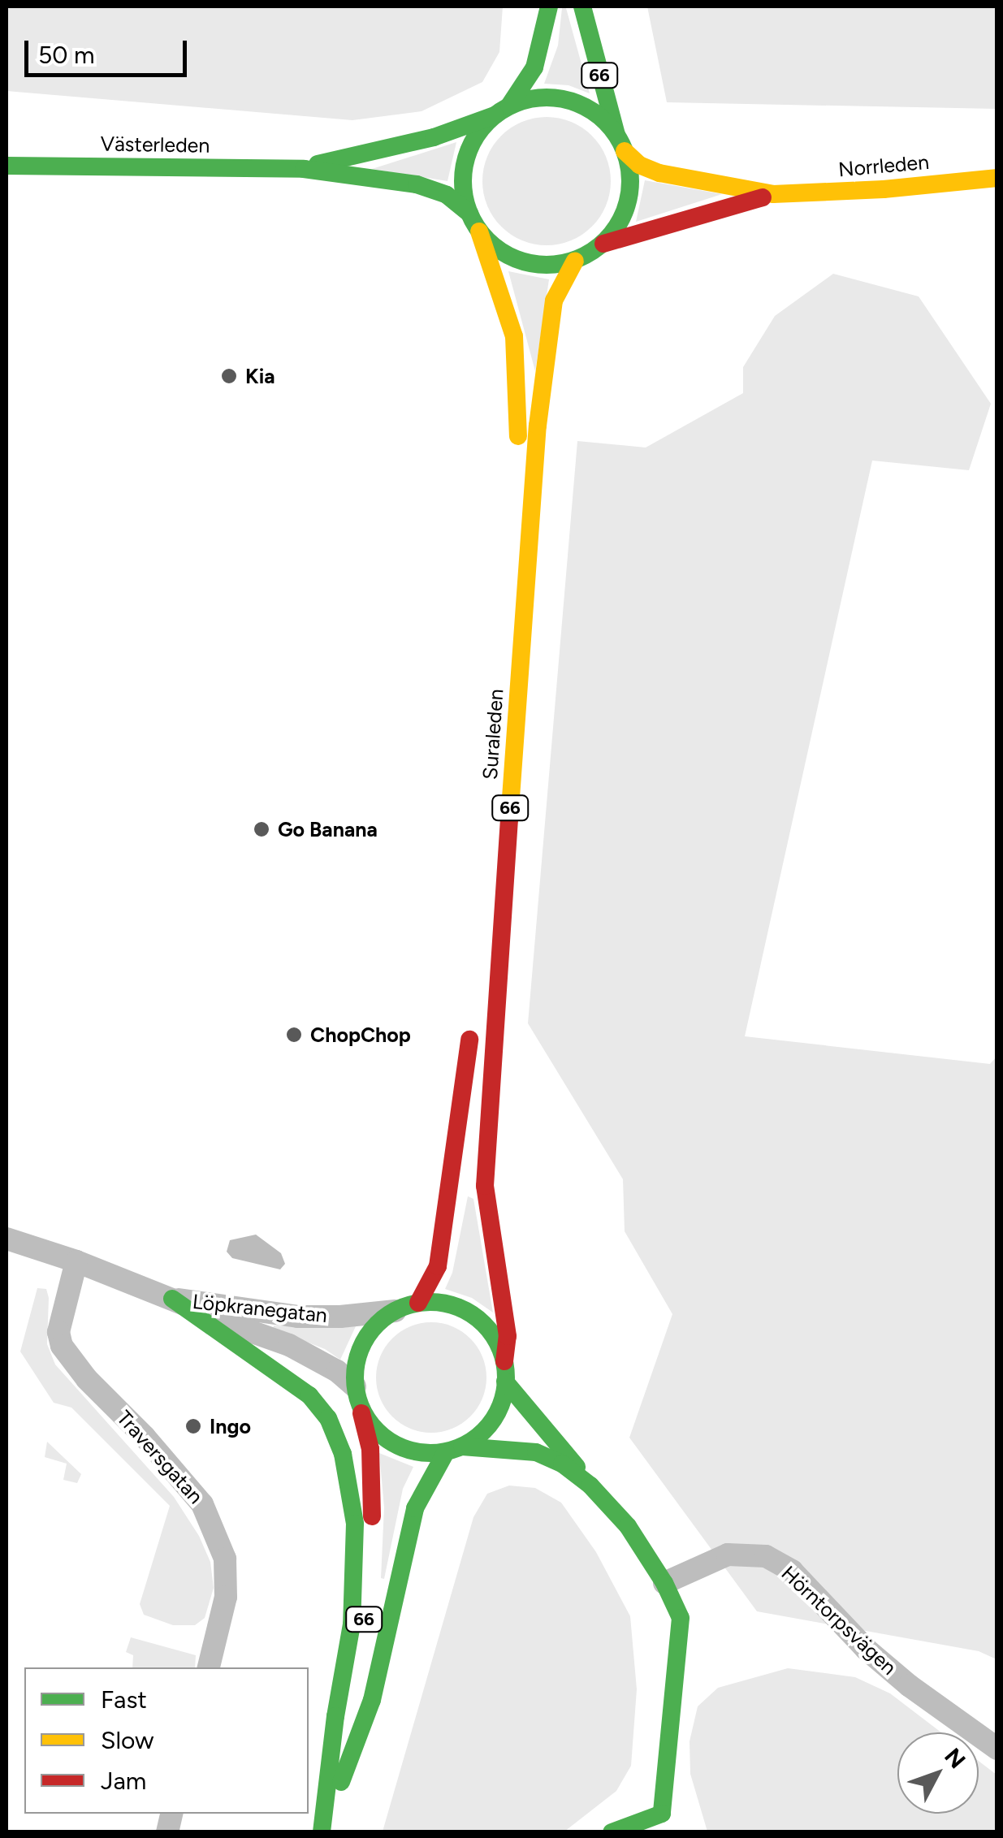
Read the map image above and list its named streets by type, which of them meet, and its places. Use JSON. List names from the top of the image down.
{
  "streets": {
    "main road": [
      "66",
      "Västerleden",
      "Norrleden",
      "Suraleden"
    ],
    "street": ["Löpkranegatan", "Traversgatan", "Hörntorpsvägen"]
  },
  "crossings": [
    ["66", "Västerleden"],
    ["66", "Norrleden"],
    ["66", "Suraleden"],
    ["66", "Löpkranegatan"],
    ["Västerleden", "Norrleden"],
    ["Västerleden", "Suraleden"],
    ["Norrleden", "Suraleden"],
    ["Suraleden", "Löpkranegatan"],
    ["Löpkranegatan", "Traversgatan"]
  ],
  "places": [
    "Kia",
    "Go Banana",
    "ChopChop",
    "Ingo"
  ],
  "legend": ["Fast", "Slow", "Jam"],
  "scale_bar": "50 m",
  "north": "top right"
}
